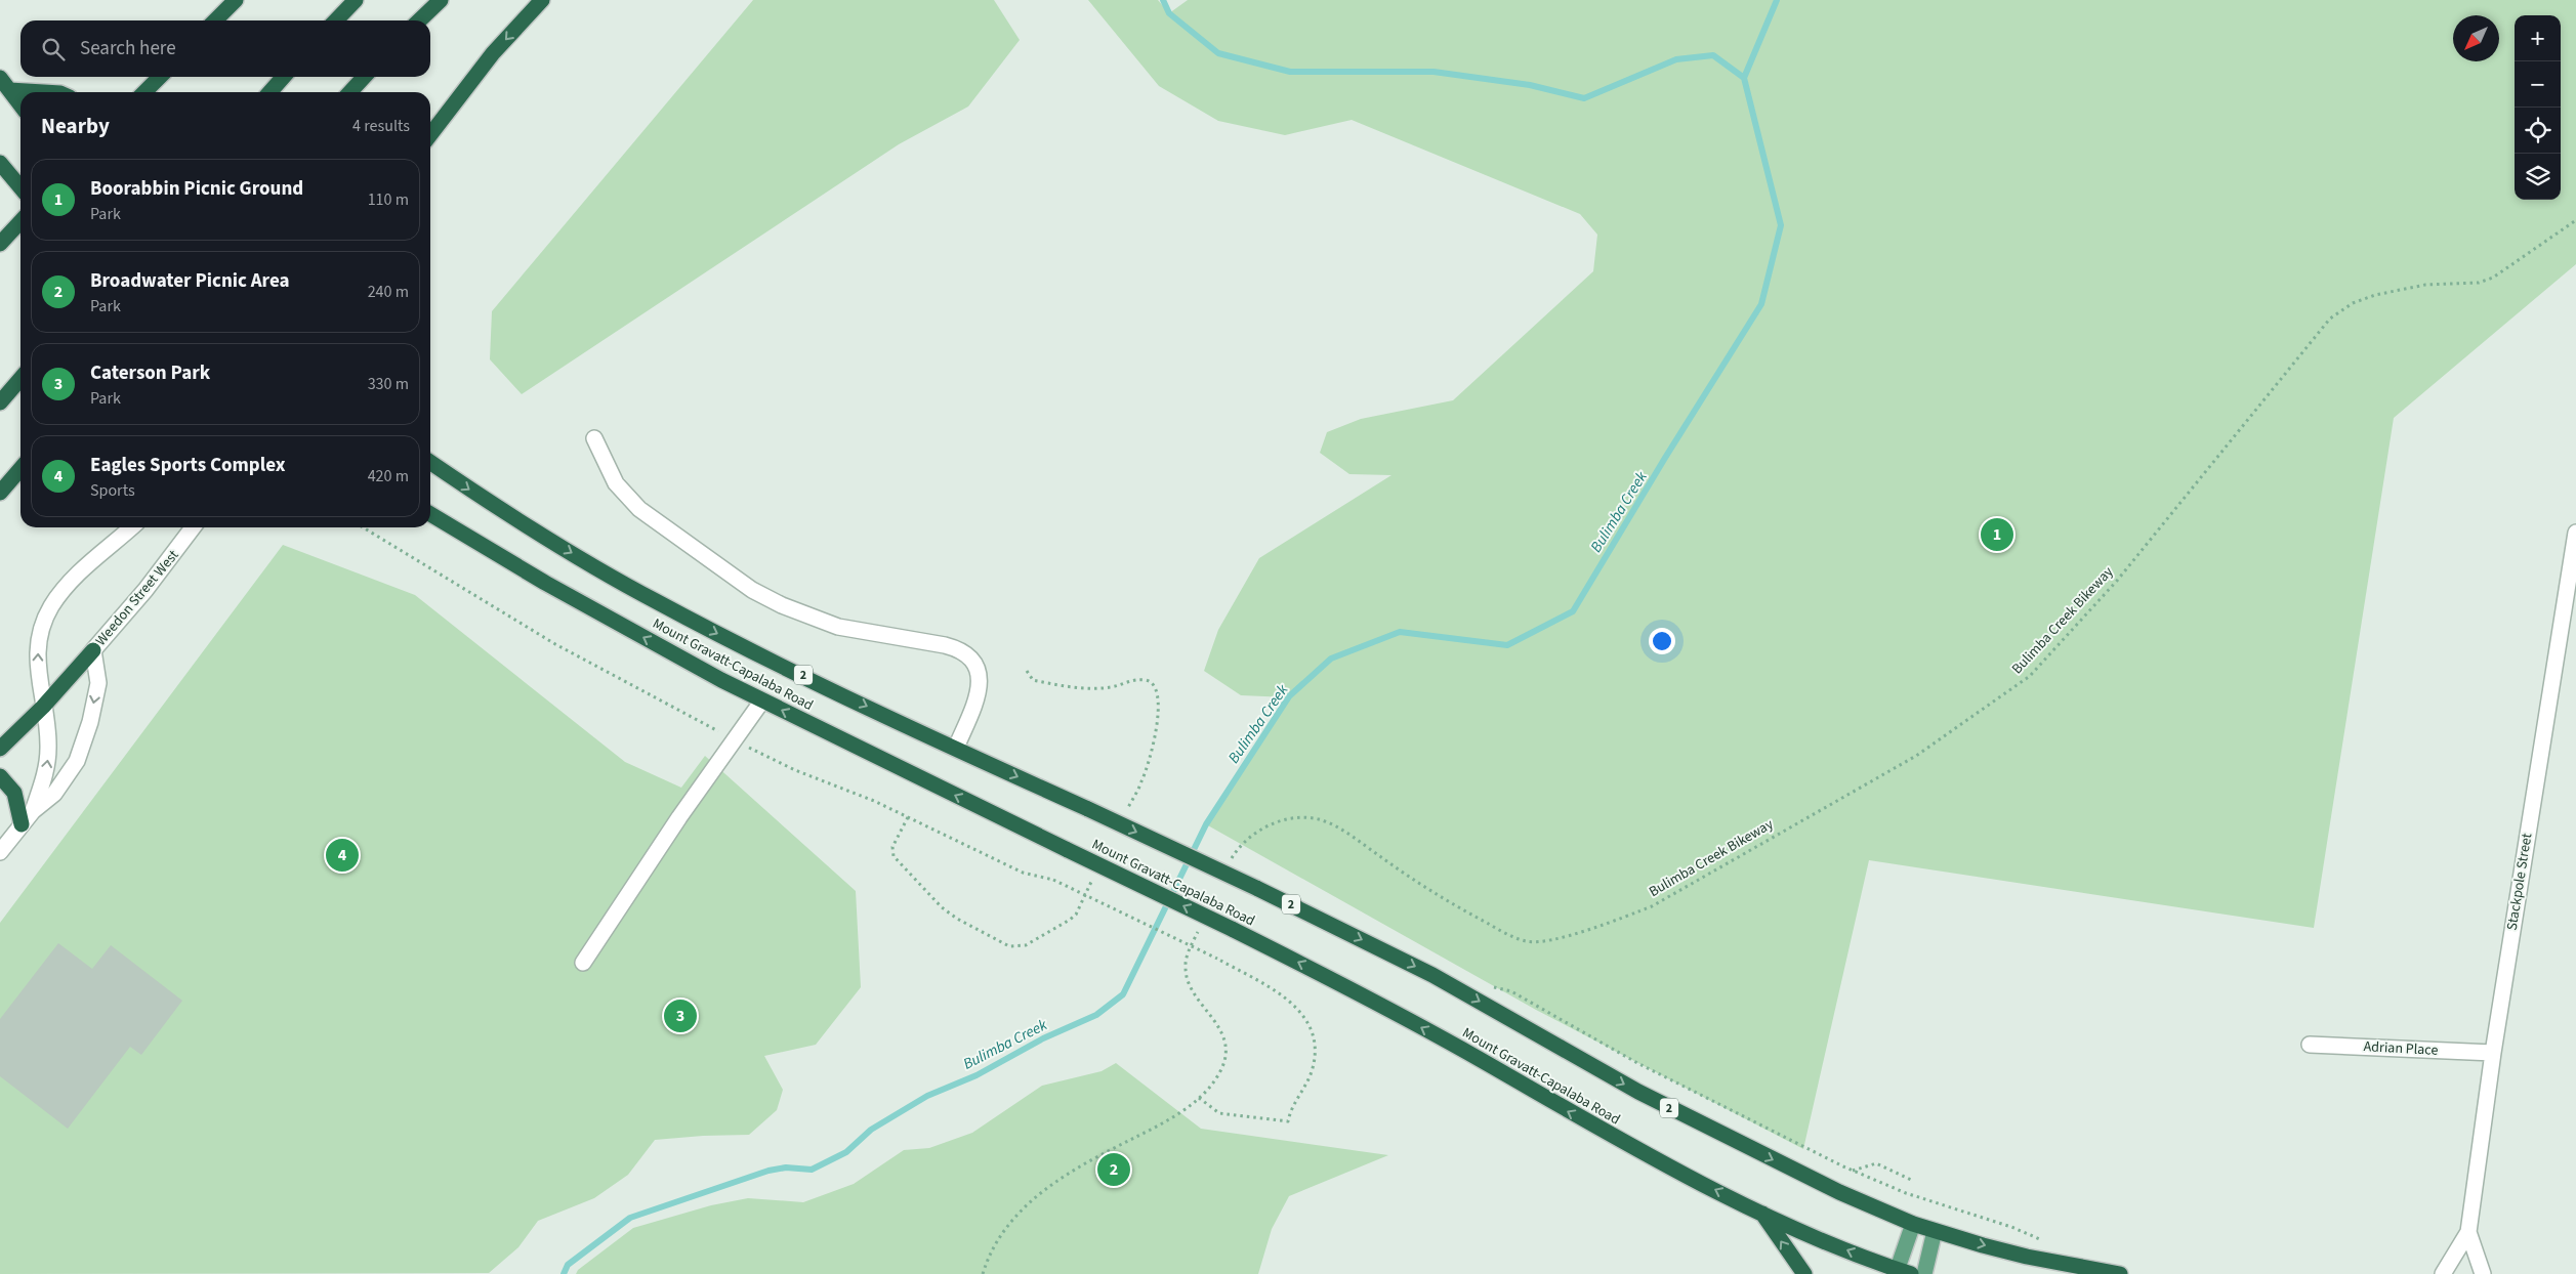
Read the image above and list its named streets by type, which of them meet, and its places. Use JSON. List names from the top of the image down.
{
  "streets": {
    "highway": ["Mount Gravatt-Capalaba Road", "2"],
    "street": ["Weedon Street West", "Stackpole Street", "Adrian Place"],
    "path": ["Bulimba Creek Bikeway"]
  },
  "crossings": [
    ["Stackpole Street", "Adrian Place"]
  ],
  "water": ["Bulimba Creek"],
  "north": "bottom left",
  "page": {
    "map_buttons": ["+", "−"],
    "search": "Search here",
    "heading": ["Nearby", "4 results"],
    "list": [
      {
        "mark": "1",
        "name": "Boorabbin Picnic Ground",
        "note": "Park",
        "value": "110 m"
      },
      {
        "mark": "2",
        "name": "Broadwater Picnic Area",
        "note": "Park",
        "value": "240 m"
      },
      {
        "mark": "3",
        "name": "Caterson Park",
        "note": "Park",
        "value": "330 m"
      },
      {
        "mark": "4",
        "name": "Eagles Sports Complex",
        "note": "Sports",
        "value": "420 m"
      }
    ],
    "pins": [
      "1",
      "4",
      "3",
      "2"
    ]
  }
}
